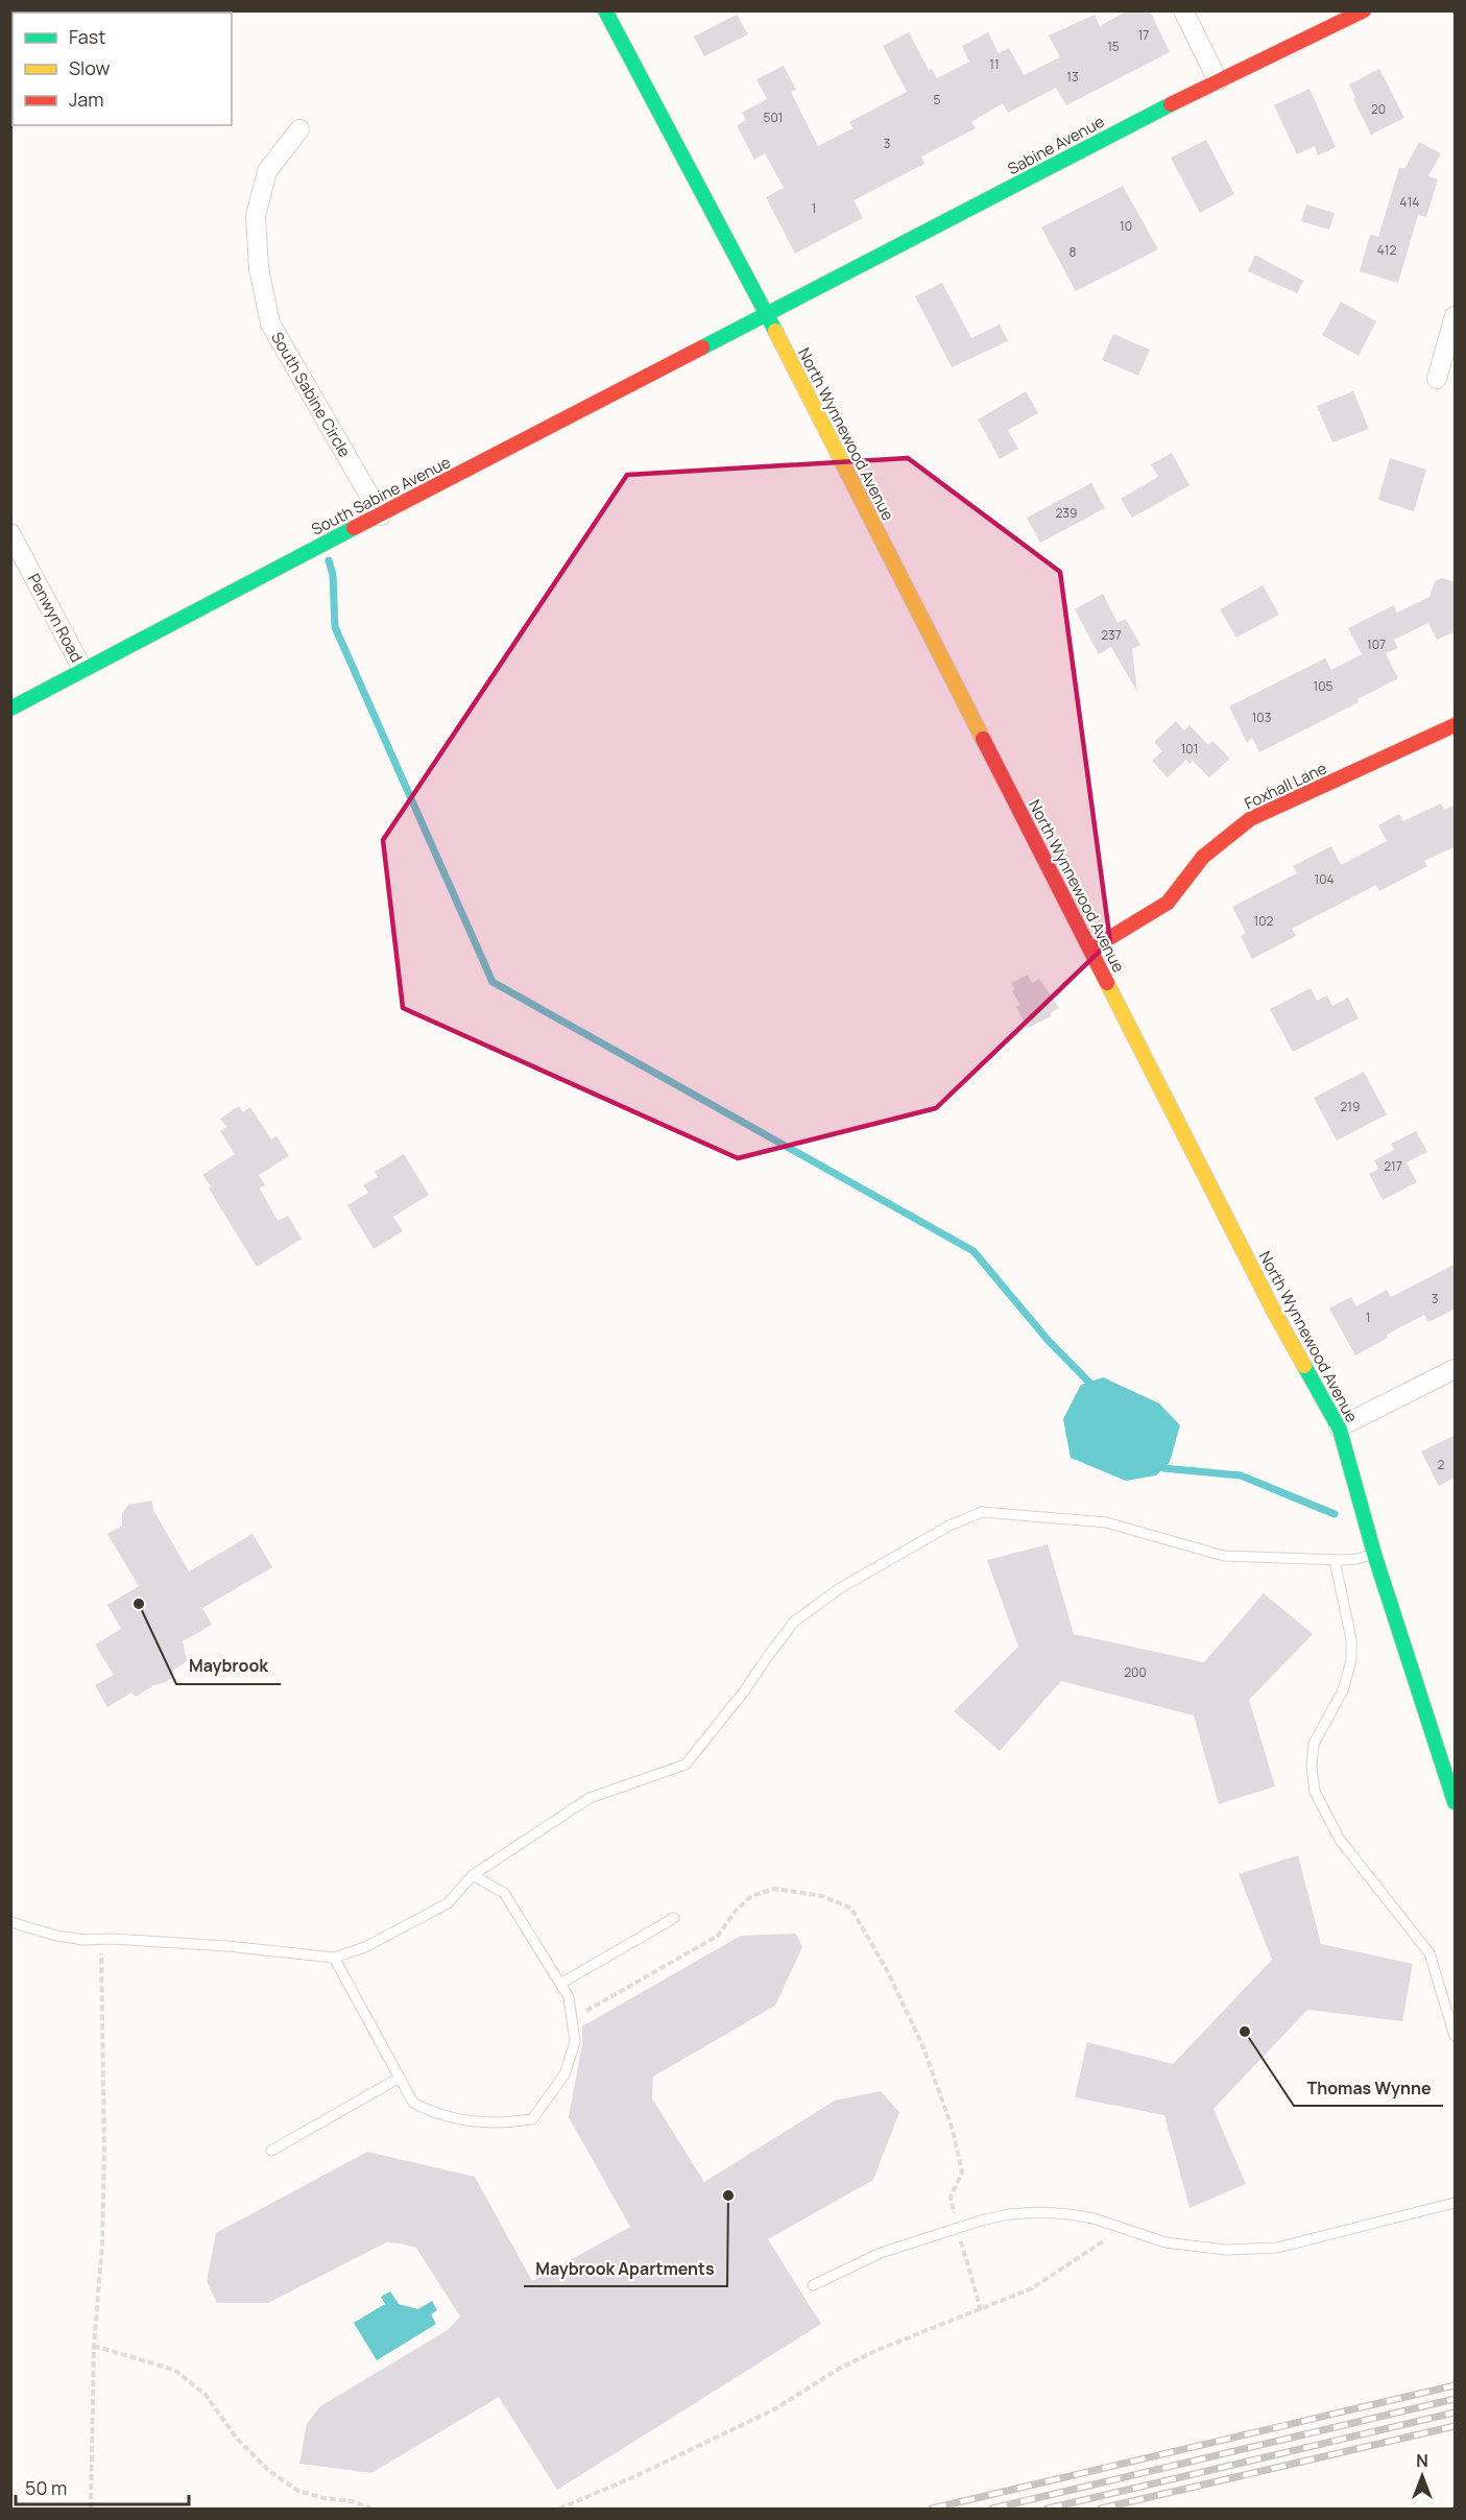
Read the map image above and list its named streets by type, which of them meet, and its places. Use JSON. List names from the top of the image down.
{
  "streets": {
    "street": [
      "Sabine Avenue",
      "South Sabine Circle",
      "North Wynnewood Avenue",
      "South Sabine Avenue",
      "Penwyn Road",
      "Foxhall Lane"
    ]
  },
  "crossings": [
    ["Sabine Avenue", "North Wynnewood Avenue"],
    ["Sabine Avenue", "South Sabine Avenue"],
    ["South Sabine Circle", "South Sabine Avenue"],
    ["North Wynnewood Avenue", "South Sabine Avenue"],
    ["North Wynnewood Avenue", "Foxhall Lane"],
    ["South Sabine Avenue", "Penwyn Road"]
  ],
  "places": ["Maybrook", "Thomas Wynne", "Maybrook Apartments"],
  "house_numbers": [
    "17",
    "15",
    "11",
    "13",
    "5",
    "20",
    "501",
    "3",
    "414",
    "1",
    "10",
    "412",
    "8",
    "239",
    "237",
    "107",
    "105",
    "103",
    "101",
    "104",
    "102",
    "219",
    "217",
    "3",
    "1",
    "2",
    "200"
  ],
  "legend": ["Fast", "Slow", "Jam"],
  "scale_bar": "50 m",
  "north": "top"
}
